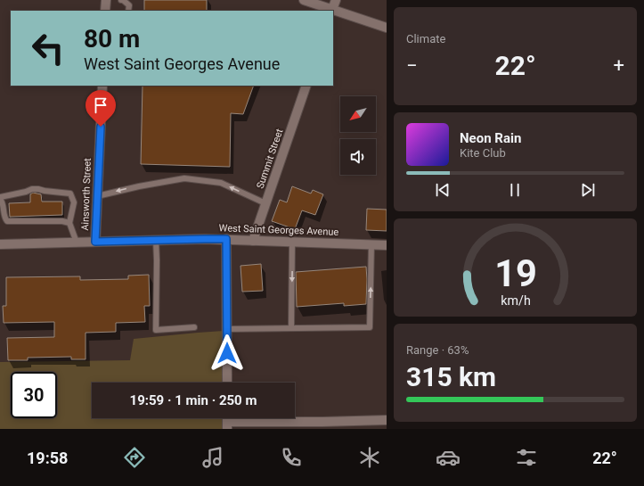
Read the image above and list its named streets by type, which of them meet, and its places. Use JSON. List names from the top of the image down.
{
  "streets": {
    "street": ["Summit Street", "Ainsworth Street", "West Saint Georges Avenue"]
  },
  "crossings": [
    ["Summit Street", "West Saint Georges Avenue"],
    ["Ainsworth Street", "West Saint Georges Avenue"]
  ],
  "north": "bottom left",
  "page": {
    "tile": [
      "Climate",
      ["Range · 63%", "315 km"]
    ],
    "turn": ["80 m", "West Saint Georges Avenue"],
    "heat": ["−", "22°", "+"],
    "song": ["Neon Rain", "Kite Club"],
    "limit": "30",
    "trip": "19:59 · 1 min · 250 m",
    "tabs": ["19:58", "22°"],
    "gauge": ["19", "km/h"]
  }
}
